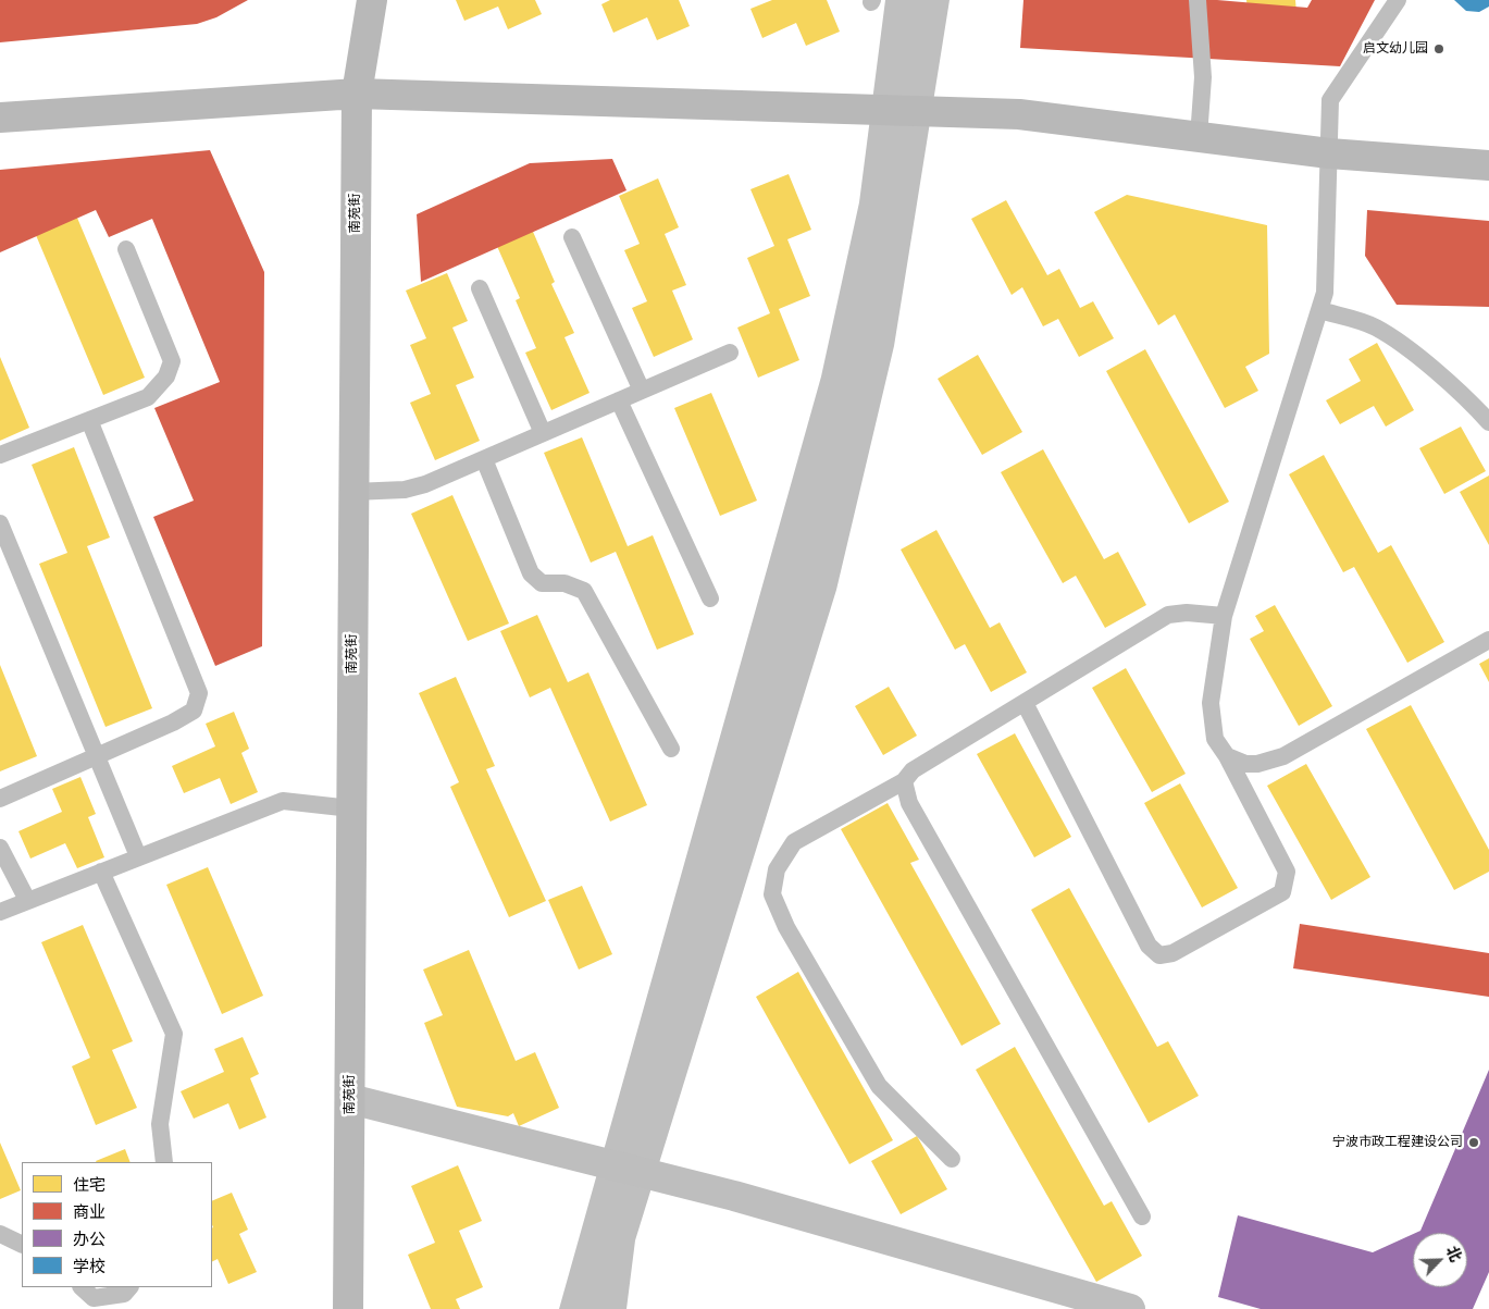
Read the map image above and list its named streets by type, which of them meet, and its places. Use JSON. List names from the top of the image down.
{
  "streets": {
    "street": ["南苑街"]
  },
  "places": ["启文幼儿园", "宁波市政工程建设公司"],
  "legend": [
    "住宅",
    "商业",
    "办公",
    "学校"
  ],
  "north": "top right"
}
